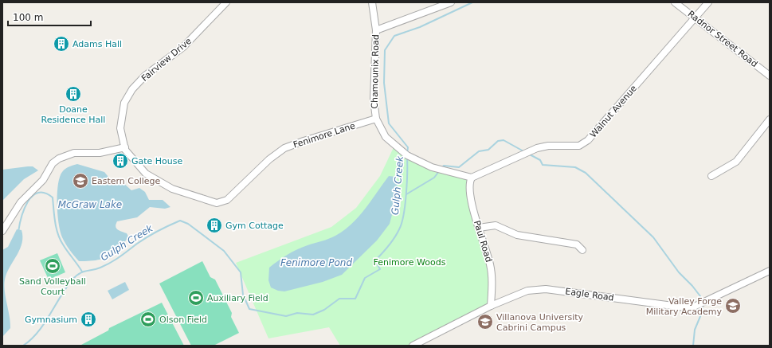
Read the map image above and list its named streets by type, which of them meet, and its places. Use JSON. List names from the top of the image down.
{
  "streets": {
    "street": [
      "Radnor Street Road",
      "Fairview Drive",
      "Chamounix Road",
      "Walnut Avenue",
      "Fenimore Lane",
      "Paul Road",
      "Eagle Road"
    ]
  },
  "crossings": [
    ["Radnor Street Road", "Walnut Avenue"],
    ["Fairview Drive", "Fenimore Lane"],
    ["Chamounix Road", "Walnut Avenue"],
    ["Chamounix Road", "Fenimore Lane"],
    ["Chamounix Road", "Paul Road"],
    ["Walnut Avenue", "Paul Road"],
    ["Paul Road", "Eagle Road"]
  ],
  "water": ["Gulph Creek", "McGraw Lake", "Fenimore Pond"],
  "parks": ["Fenimore Woods"],
  "places": {
    "building": [
      "Adams Hall",
      "Doane Residence Hall",
      "Gate House",
      "Gym Cottage",
      "Gymnasium"
    ],
    "school or university": ["Eastern College", "Valley Forge Military Academy", "Villanova University Cabrini Campus"],
    "sports": ["Sand Volleyball Court", "Auxiliary Field", "Olson Field"]
  },
  "scale_bar": "100 m"
}
